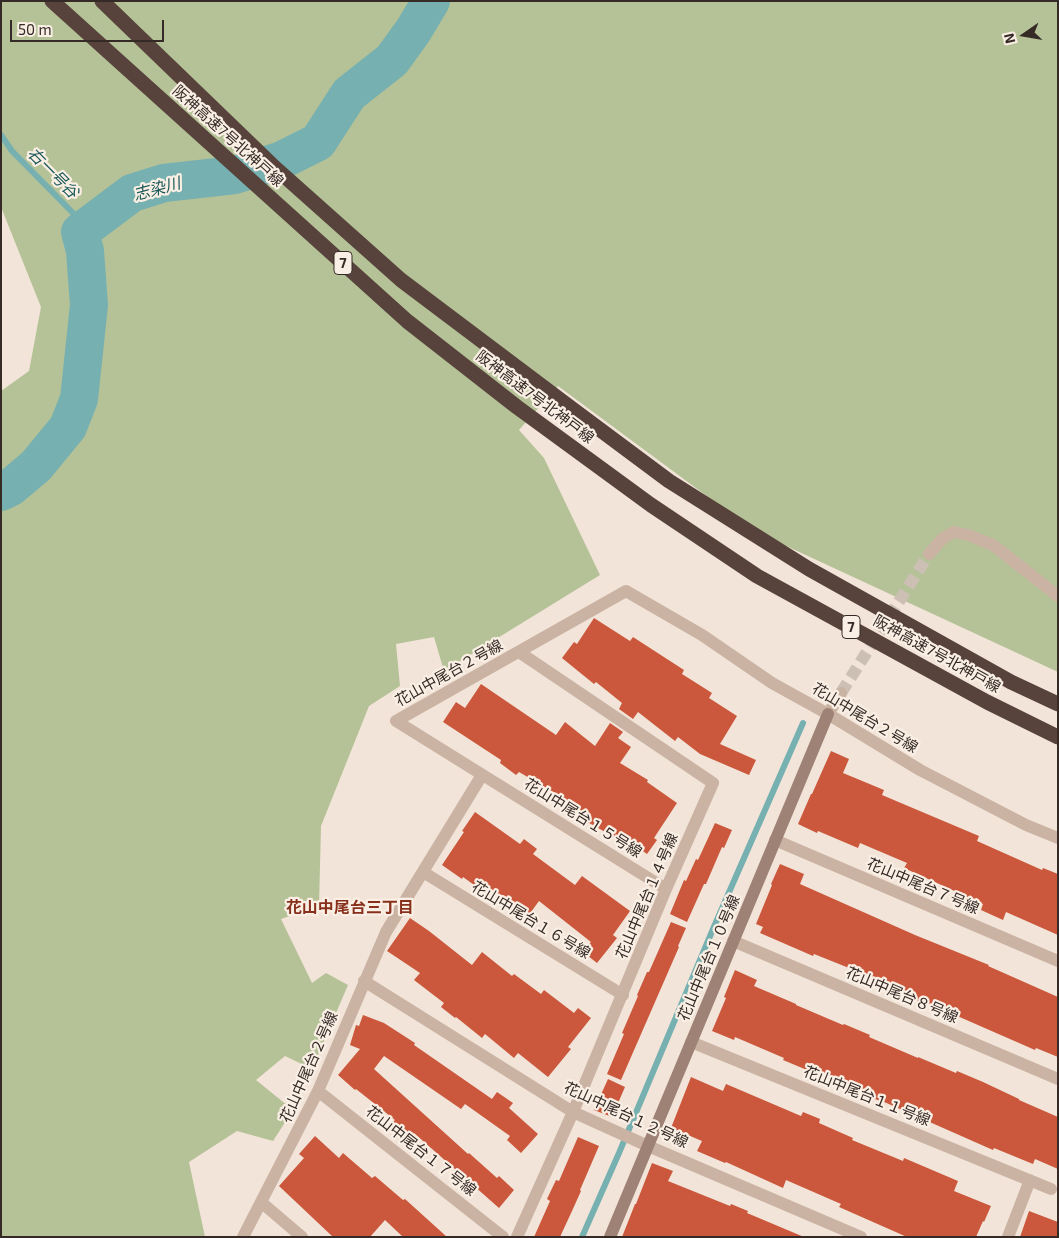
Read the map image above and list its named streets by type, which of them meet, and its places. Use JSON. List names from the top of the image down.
{
  "streets": {
    "highway": ["阪神高速7号北神戸線", "7"],
    "street": [
      "花山中尾台２号線",
      "花山中尾台１５号線",
      "花山中尾台７号線",
      "花山中尾台１４号線",
      "花山中尾台１６号線",
      "花山中尾台１０号線",
      "花山中尾台８号線",
      "花山中尾台１１号線",
      "花山中尾台１２号線",
      "花山中尾台１７号線"
    ]
  },
  "crossings": [
    ["花山中尾台２号線", "花山中尾台１５号線"],
    ["花山中尾台２号線", "花山中尾台１４号線"],
    ["花山中尾台２号線", "花山中尾台１６号線"],
    ["花山中尾台２号線", "花山中尾台１０号線"],
    ["花山中尾台２号線", "花山中尾台１２号線"],
    ["花山中尾台２号線", "花山中尾台１７号線"],
    ["花山中尾台１５号線", "花山中尾台１４号線"],
    ["花山中尾台７号線", "花山中尾台１０号線"],
    ["花山中尾台１４号線", "花山中尾台１６号線"],
    ["花山中尾台１４号線", "花山中尾台１２号線"],
    ["花山中尾台１０号線", "花山中尾台８号線"],
    ["花山中尾台１０号線", "花山中尾台１１号線"],
    ["花山中尾台１０号線", "花山中尾台１２号線"]
  ],
  "districts": ["花山中尾台三丁目"],
  "water": ["右一号谷", "志染川"],
  "scale_bar": "50 m",
  "north": "left"
}
